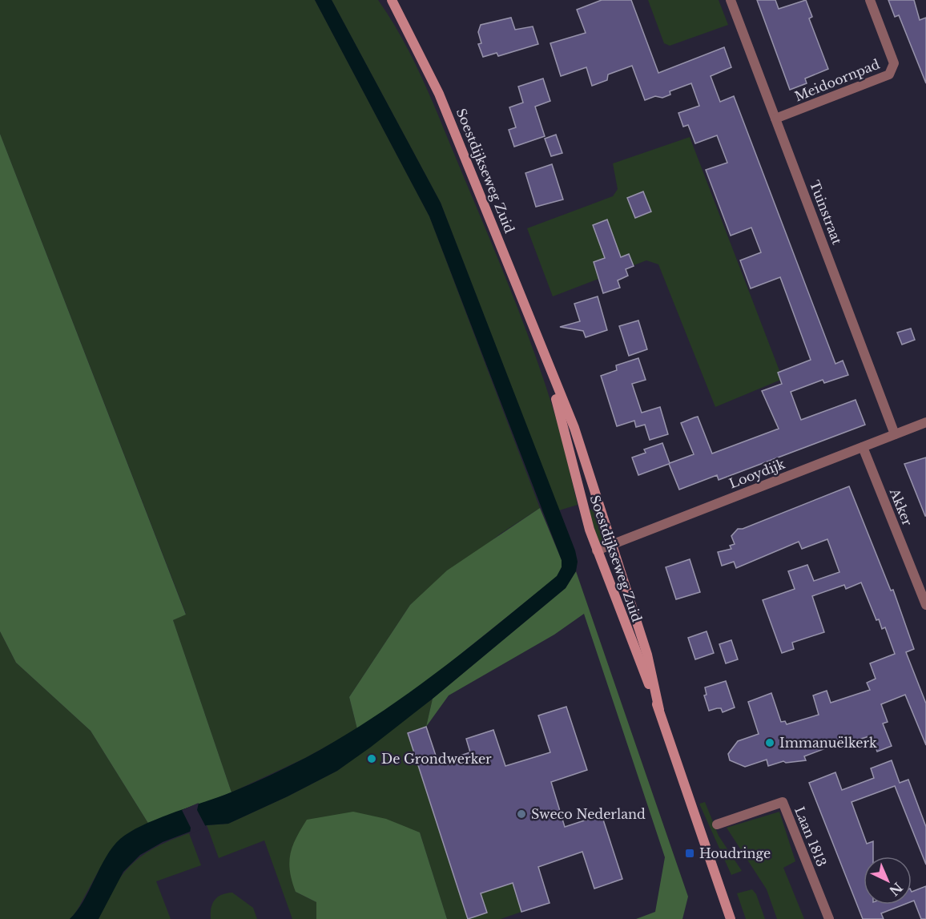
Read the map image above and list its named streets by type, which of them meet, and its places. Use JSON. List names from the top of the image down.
{
  "streets": {
    "main road": ["Soestdijkseweg Zuid"],
    "street": [
      "Meidoornpad",
      "Tuinstraat",
      "Looydijk",
      "Akker",
      "Laan 1813"
    ]
  },
  "crossings": [
    ["Meidoornpad", "Tuinstraat"],
    ["Soestdijkseweg Zuid", "Looydijk"],
    ["Tuinstraat", "Looydijk"],
    ["Looydijk", "Akker"]
  ],
  "places": {
    "other": ["Immanuëlkerk", "De Grondwerker", "Sweco Nederland"],
    "transit": ["Houdringe"]
  },
  "north": "bottom right"
}
